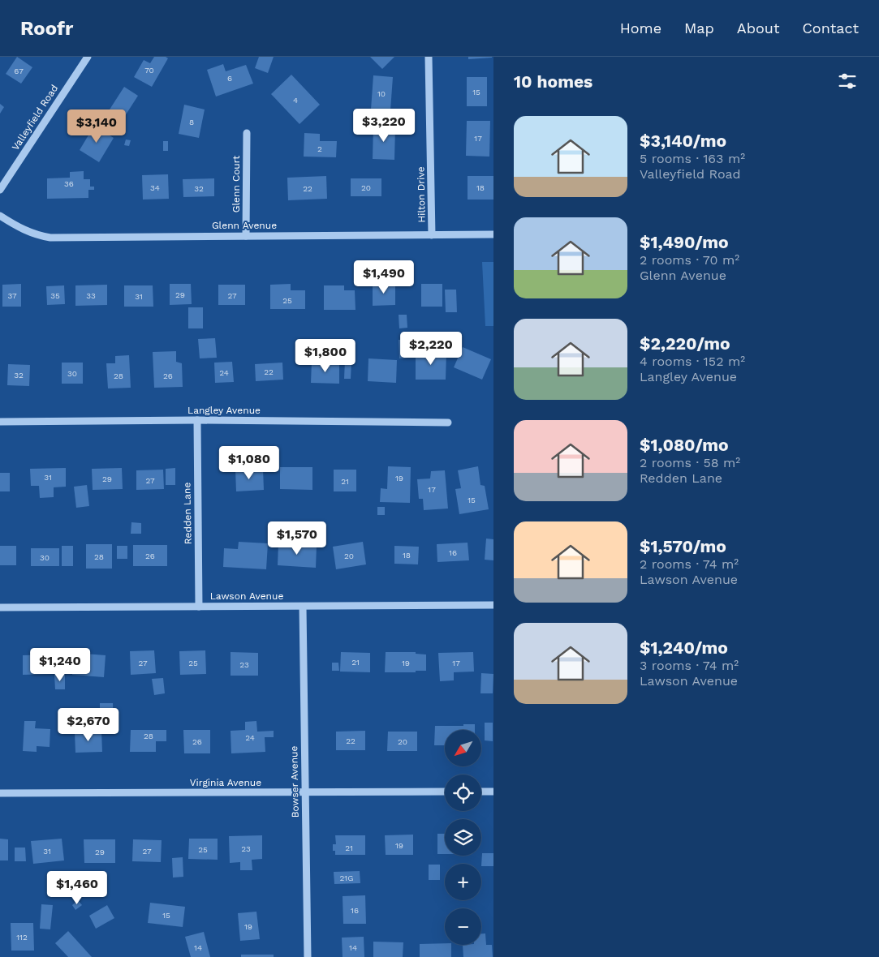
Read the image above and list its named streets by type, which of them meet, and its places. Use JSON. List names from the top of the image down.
{
  "streets": {
    "street": [
      "Valleyfield Road",
      "Glenn Court",
      "Hilton Drive",
      "Glenn Avenue",
      "Langley Avenue",
      "Redden Lane",
      "Lawson Avenue",
      "Bowser Avenue",
      "Virginia Avenue"
    ]
  },
  "crossings": [
    ["Glenn Court", "Glenn Avenue"],
    ["Hilton Drive", "Glenn Avenue"],
    ["Langley Avenue", "Redden Lane"],
    ["Redden Lane", "Lawson Avenue"],
    ["Lawson Avenue", "Bowser Avenue"],
    ["Bowser Avenue", "Virginia Avenue"]
  ],
  "house_numbers": [
    "70",
    "67",
    "6",
    "15",
    "10",
    "4",
    "8",
    "17",
    "2",
    "36",
    "34",
    "20",
    "18",
    "32",
    "22",
    "29",
    "37",
    "35",
    "33",
    "27",
    "31",
    "25",
    "22",
    "24",
    "30",
    "32",
    "28",
    "26",
    "31",
    "19",
    "29",
    "27",
    "21",
    "17",
    "15",
    "16",
    "18",
    "26",
    "20",
    "28",
    "30",
    "21",
    "27",
    "25",
    "19",
    "17",
    "23",
    "28",
    "24",
    "22",
    "26",
    "20",
    "19",
    "21",
    "23",
    "25",
    "31",
    "27",
    "29",
    "21G",
    "16",
    "15",
    "19",
    "112",
    "14",
    "14"
  ],
  "north": "bottom left",
  "page": {
    "header": "Roofr",
    "nav": [
      "Home",
      "Map",
      "About",
      "Contact"
    ],
    "heading": "10 homes",
    "list": [
      {
        "name": "$3,140/mo",
        "note": "5 rooms · 163 m² · Valleyfield Road"
      },
      {
        "name": "$1,490/mo",
        "note": "2 rooms · 70 m² · Glenn Avenue"
      },
      {
        "name": "$2,220/mo",
        "note": "4 rooms · 152 m² · Langley Avenue"
      },
      {
        "name": "$1,080/mo",
        "note": "2 rooms · 58 m² · Redden Lane"
      },
      {
        "name": "$1,570/mo",
        "note": "2 rooms · 74 m² · Lawson Avenue"
      },
      {
        "name": "$1,240/mo",
        "note": "3 rooms · 74 m² · Lawson Avenue"
      }
    ],
    "price": [
      "$3,220",
      "$3,140",
      "$1,490",
      "$2,220",
      "$1,800",
      "$1,080",
      "$1,570",
      "$1,240",
      "$2,670",
      "$1,460"
    ],
    "map_buttons": ["+", "−"]
  }
}
